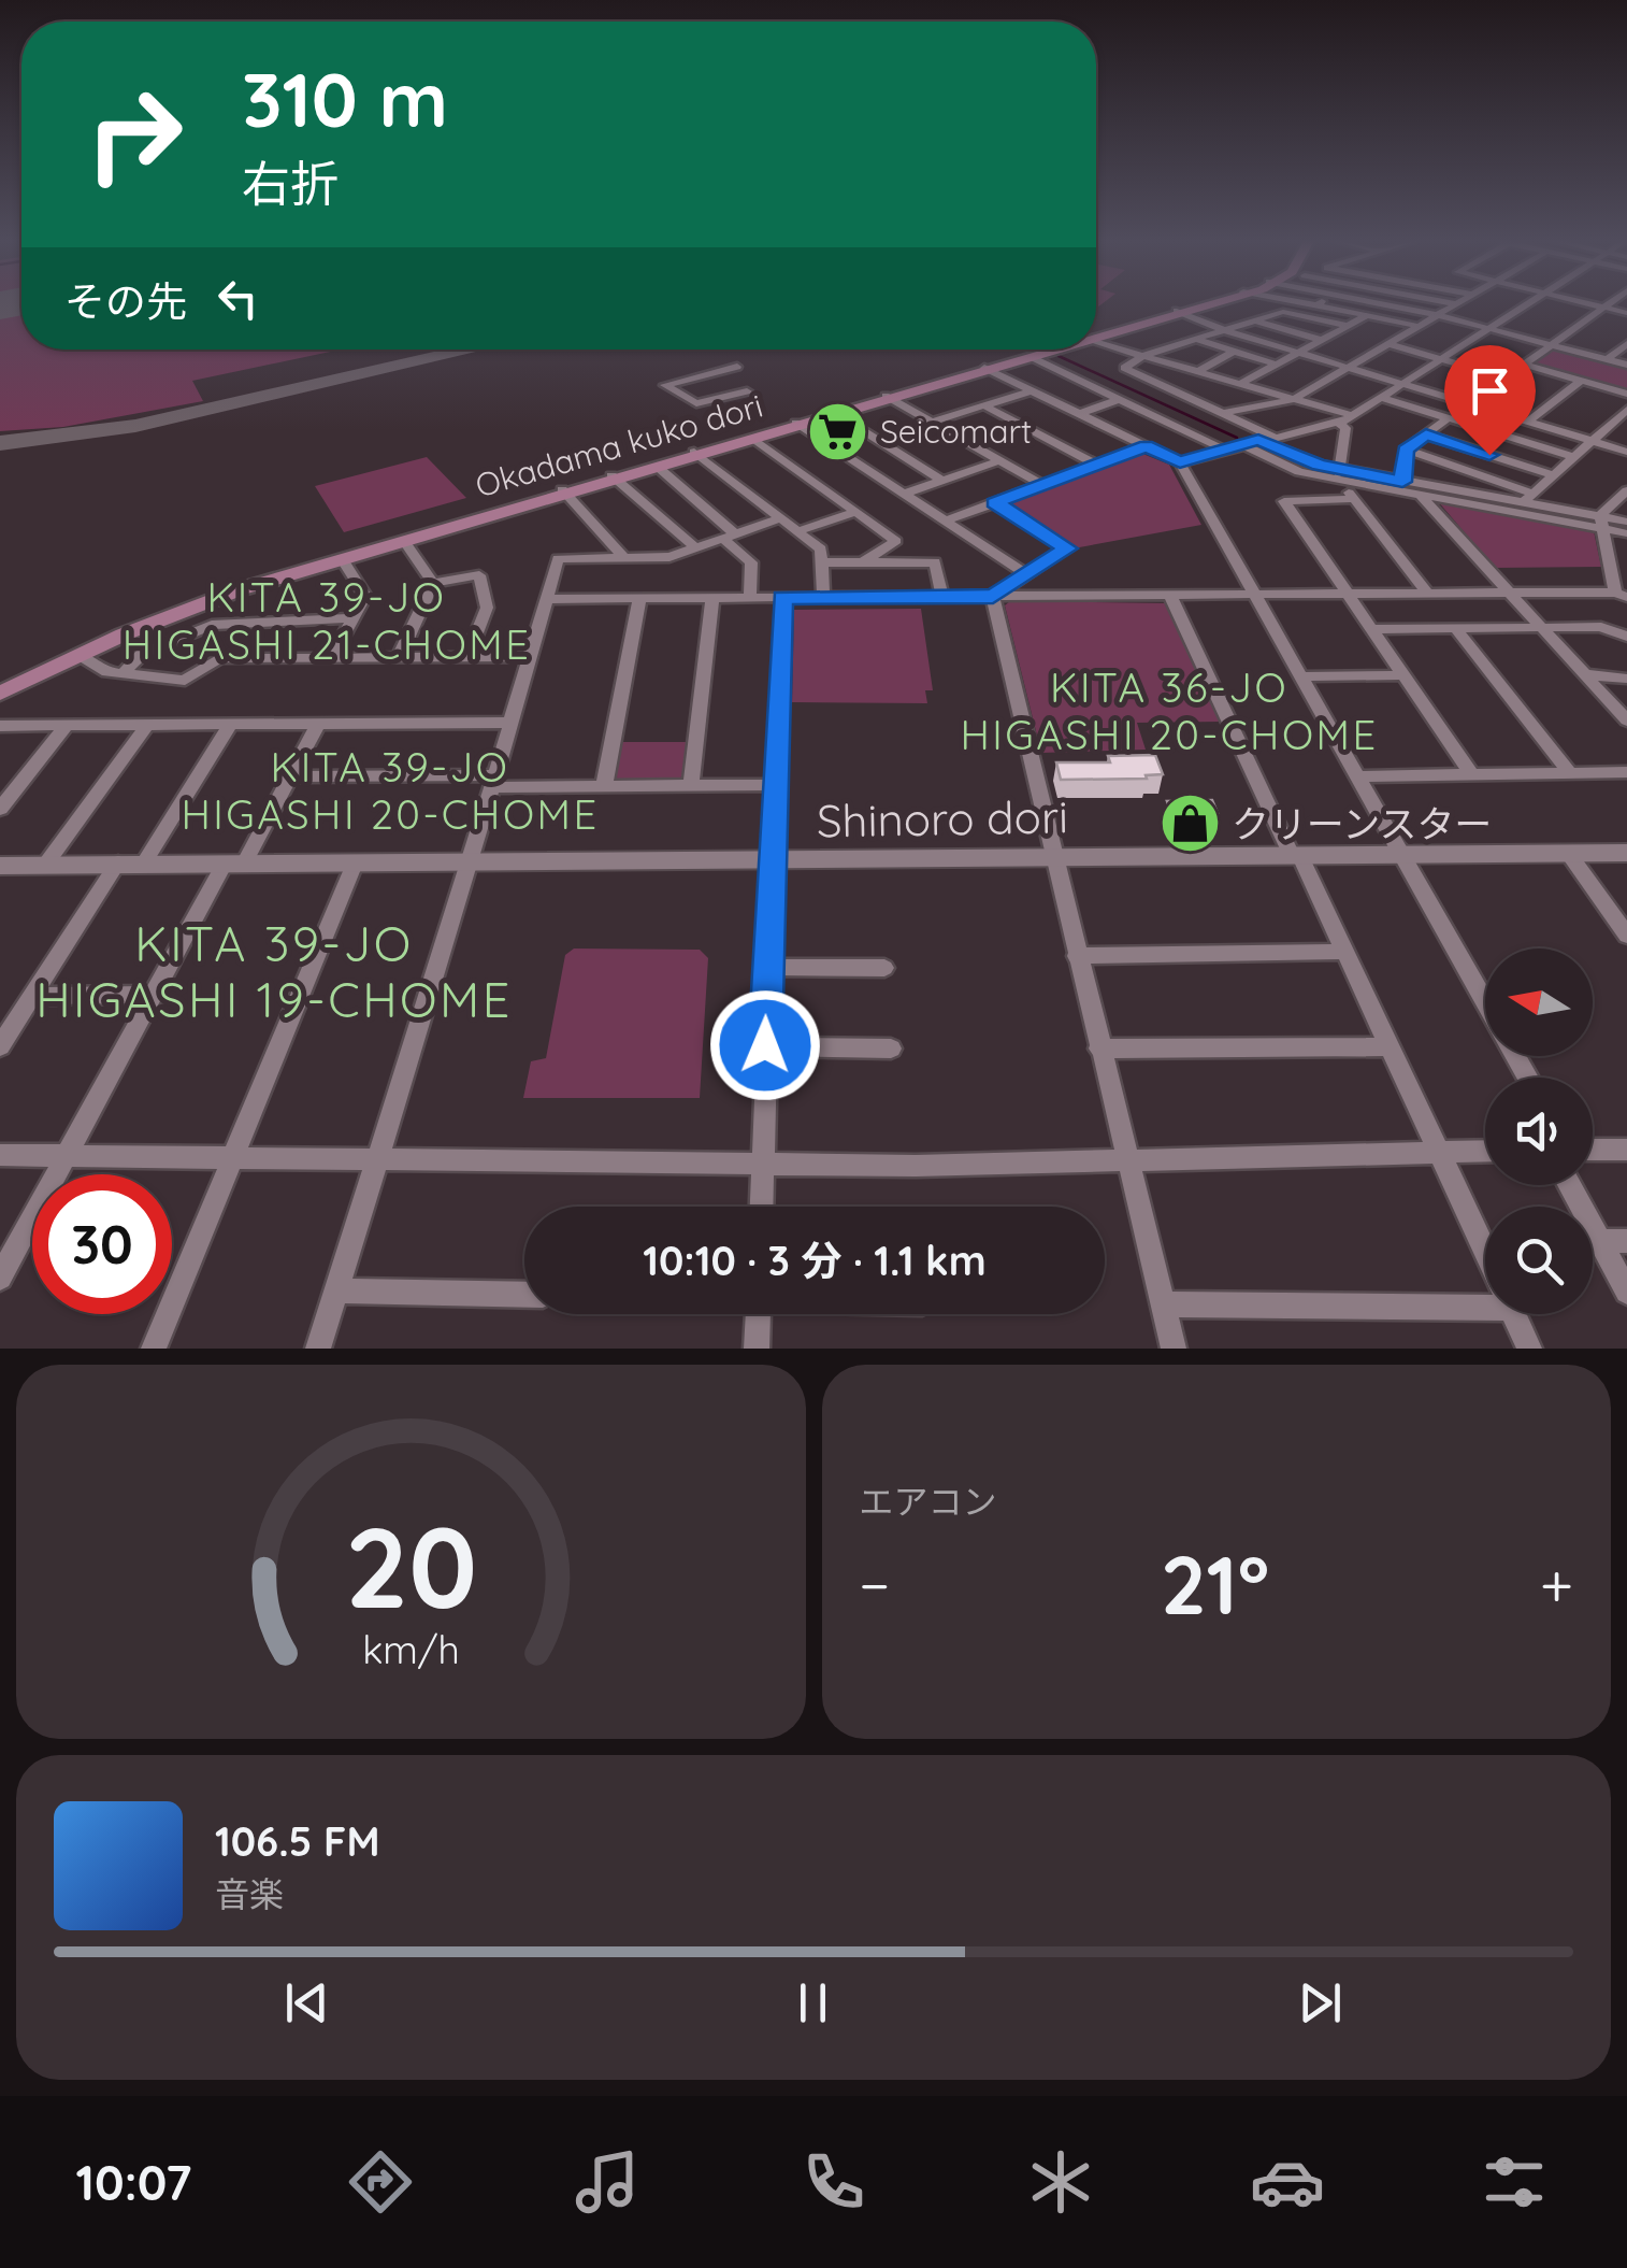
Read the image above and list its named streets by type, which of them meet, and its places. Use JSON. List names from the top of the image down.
{
  "streets": {
    "main road": ["Okadama kuko dori"],
    "street": ["Shinoro dori"]
  },
  "districts": [
    "KITA 39-JO HIGASHI 21-CHOME",
    "KITA 36-JO HIGASHI 20-CHOME",
    "KITA 39-JO HIGASHI 20-CHOME",
    "KITA 39-JO HIGASHI 19-CHOME"
  ],
  "places": {
    "supermarket": ["Seicomart"],
    "shop": ["クリーンスター"]
  },
  "north": "left",
  "page": {
    "turn": ["310 m", "右折"],
    "then": "その先",
    "limit": "30",
    "trip": "10:10 · 3 分 · 1.1 km",
    "tile": "エアコン",
    "heat": ["−", "21°", "+"],
    "song": ["106.5 FM", "音楽"],
    "tabs": "10:07",
    "gauge": ["20", "km/h"]
  }
}
